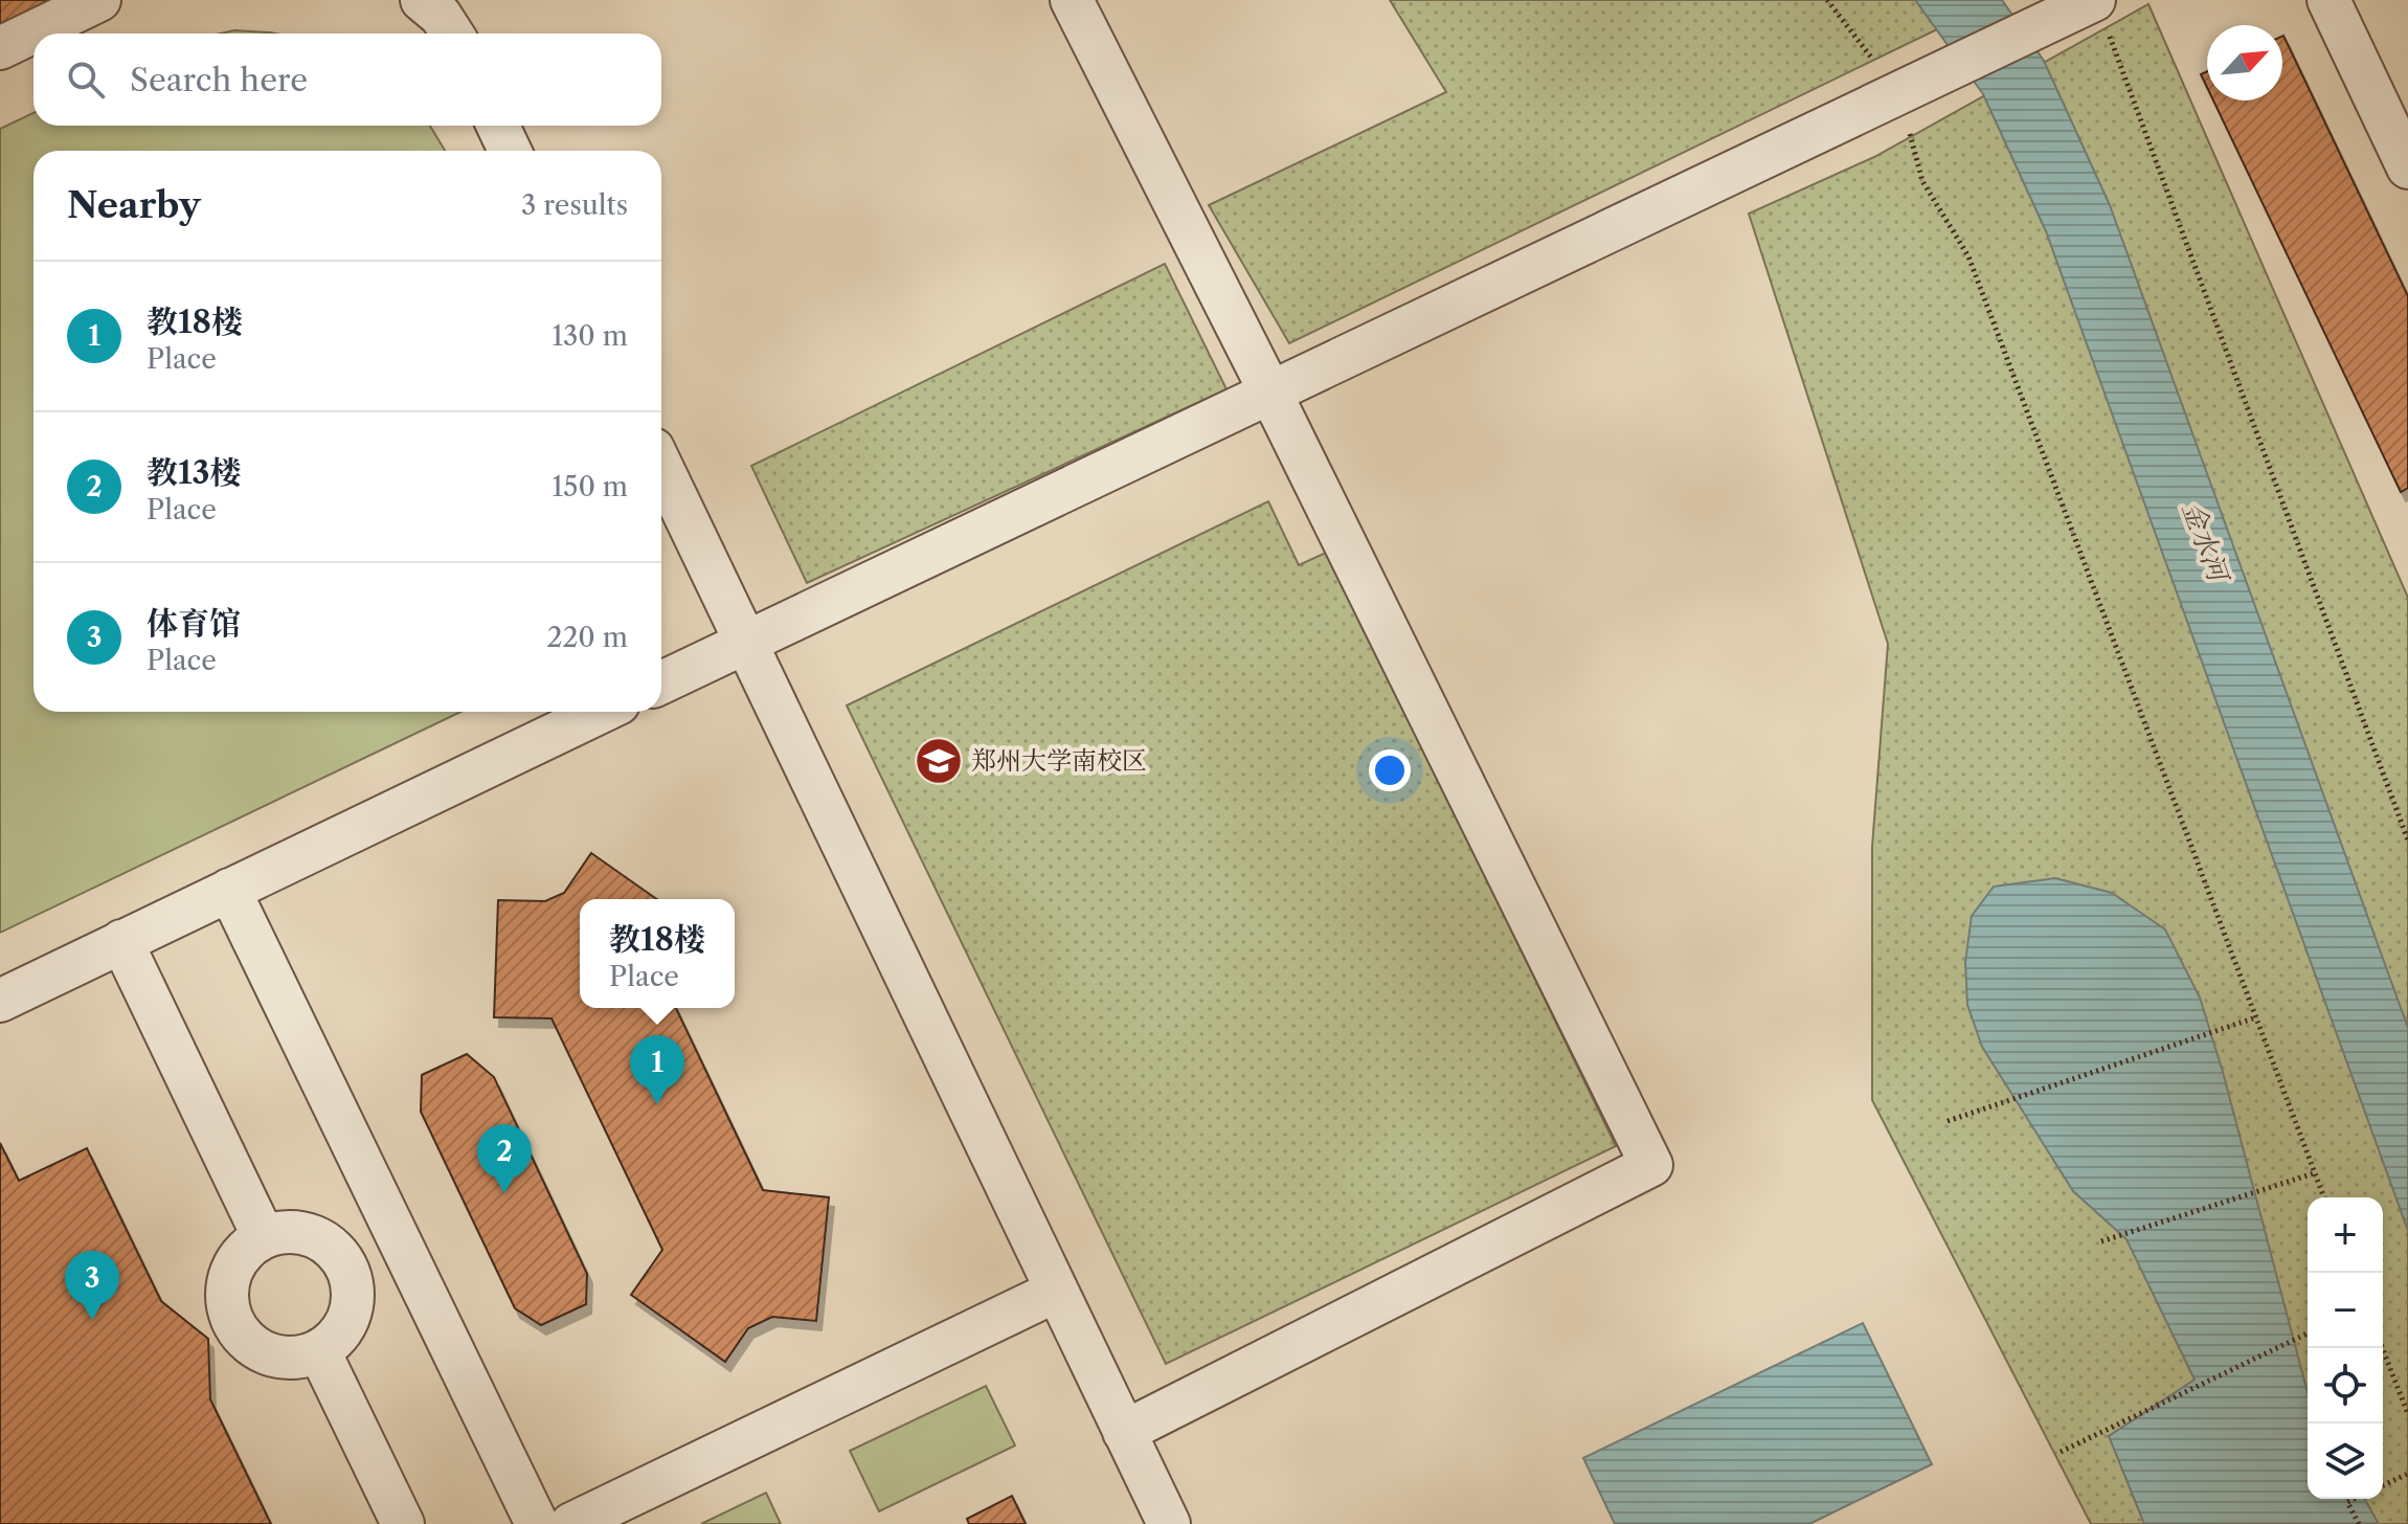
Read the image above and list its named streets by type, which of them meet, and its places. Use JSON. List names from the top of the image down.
{
  "water": ["金水河"],
  "places": {
    "school or university": ["郑州大学南校区"]
  },
  "north": "top right",
  "page": {
    "search": "Search here",
    "heading": ["Nearby", "3 results"],
    "list": [
      {
        "mark": "1",
        "name": "教18楼",
        "note": "Place",
        "value": "130 m"
      },
      {
        "mark": "2",
        "name": "教13楼",
        "note": "Place",
        "value": "150 m"
      },
      {
        "mark": "3",
        "name": "体育馆",
        "note": "Place",
        "value": "220 m"
      }
    ],
    "popup": ["教18楼", "Place"],
    "pins": ["1", "2", "3"],
    "map_buttons": ["+", "−"]
  }
}
